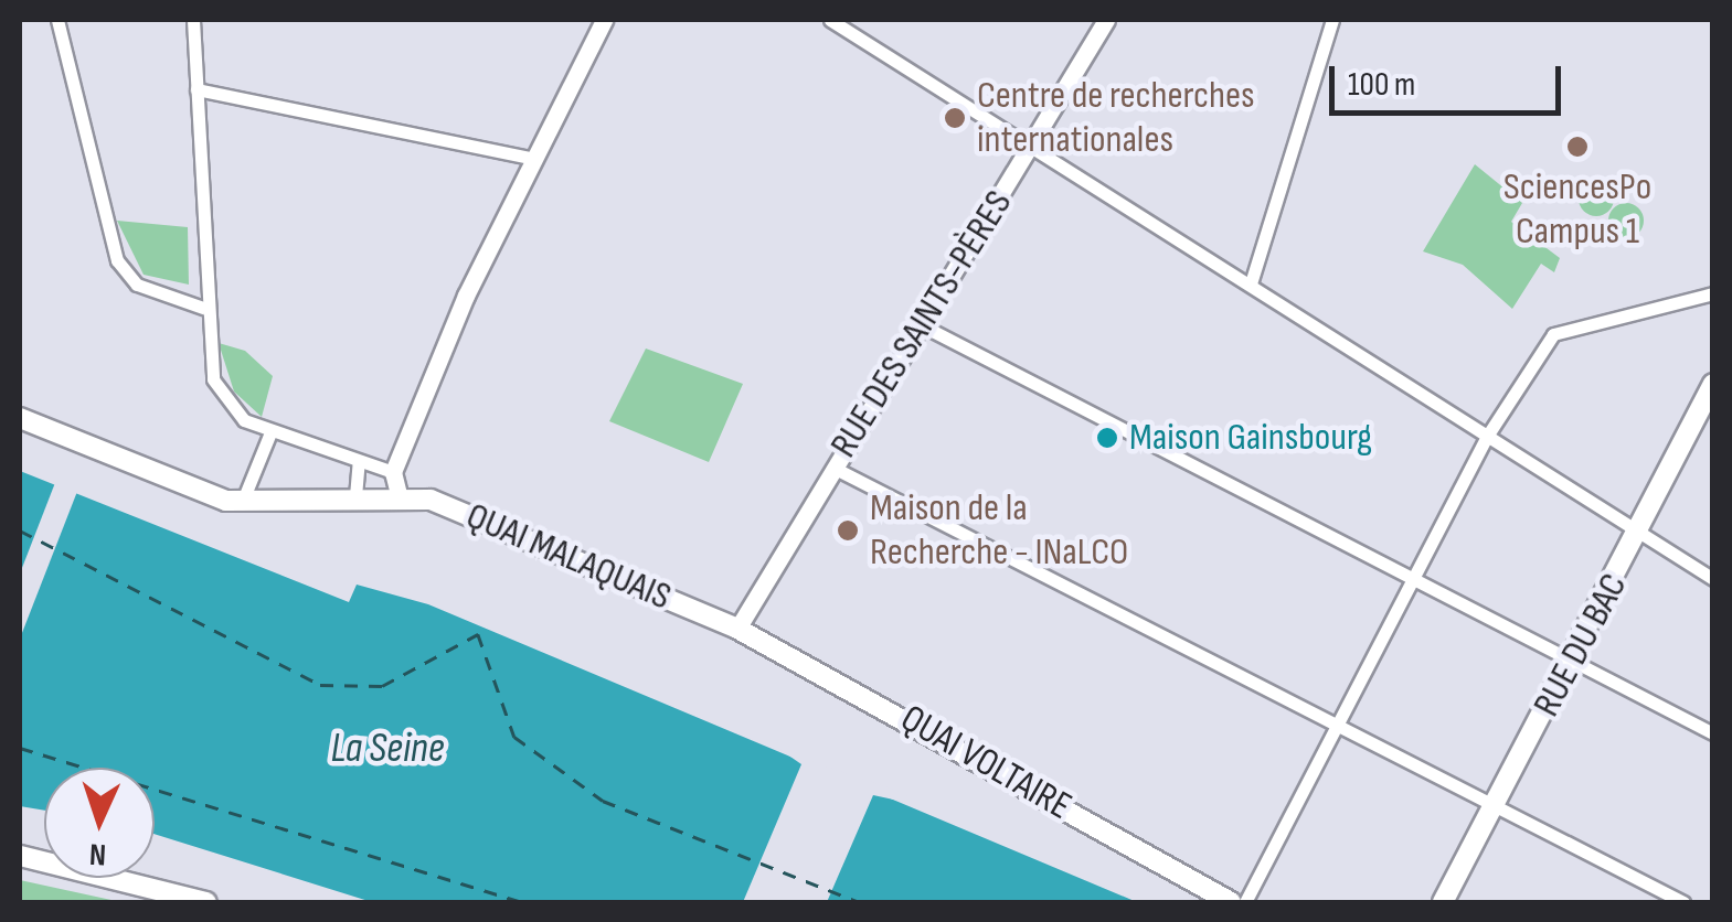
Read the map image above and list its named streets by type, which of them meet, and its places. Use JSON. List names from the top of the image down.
{
  "streets": {
    "main road": ["QUAI MALAQUAIS", "RUE DU BAC", "QUAI VOLTAIRE"],
    "street": ["RUE DES SAINTS-PÈRES"]
  },
  "crossings": [
    ["RUE DES SAINTS-PÈRES", "QUAI MALAQUAIS"],
    ["RUE DES SAINTS-PÈRES", "QUAI VOLTAIRE"],
    ["QUAI MALAQUAIS", "QUAI VOLTAIRE"]
  ],
  "water": ["La Seine"],
  "places": [
    "Centre de recherches internationales",
    "SciencesPo Campus 1",
    "Maison Gainsbourg",
    "Maison de la Recherche - INaLCO"
  ],
  "scale_bar": "100 m",
  "north": "bottom"
}
